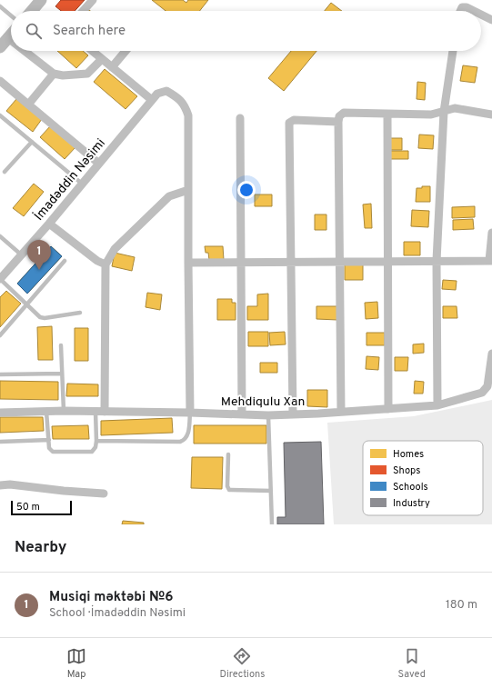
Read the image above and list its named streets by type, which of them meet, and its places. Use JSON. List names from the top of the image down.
{
  "streets": {
    "street": ["İmadəddin Nəsimi", "Mehdiqulu Xan"]
  },
  "legend": [
    "Homes",
    "Shops",
    "Schools",
    "Industry"
  ],
  "scale_bar": "50 m",
  "page": {
    "search": "Search here",
    "pins": "1",
    "scale": "50 m",
    "heading": "Nearby",
    "list": [
      {
        "mark": "1",
        "name": "Musiqi məktəbi №6",
        "note": "School · İmadəddin Nəsimi",
        "value": "180 m"
      }
    ],
    "nav": ["Map", "Directions", "Saved"]
  }
}
